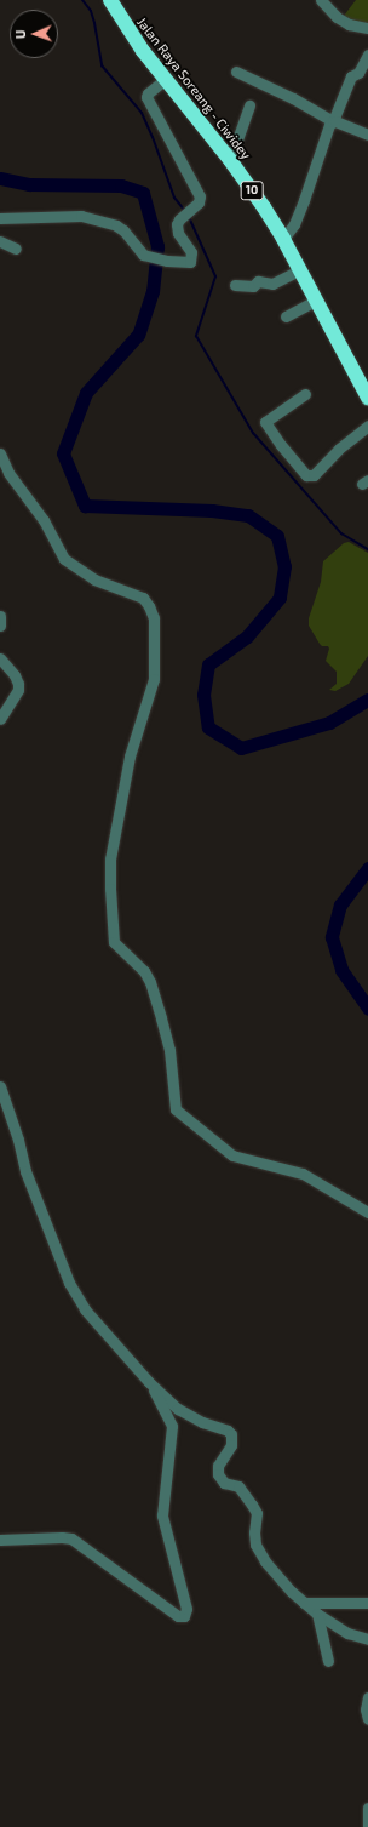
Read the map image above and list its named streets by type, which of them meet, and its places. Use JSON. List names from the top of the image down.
{
  "streets": {
    "highway": ["Jalan Raya Soreang - Ciwidey", "10"]
  },
  "north": "left"
}
